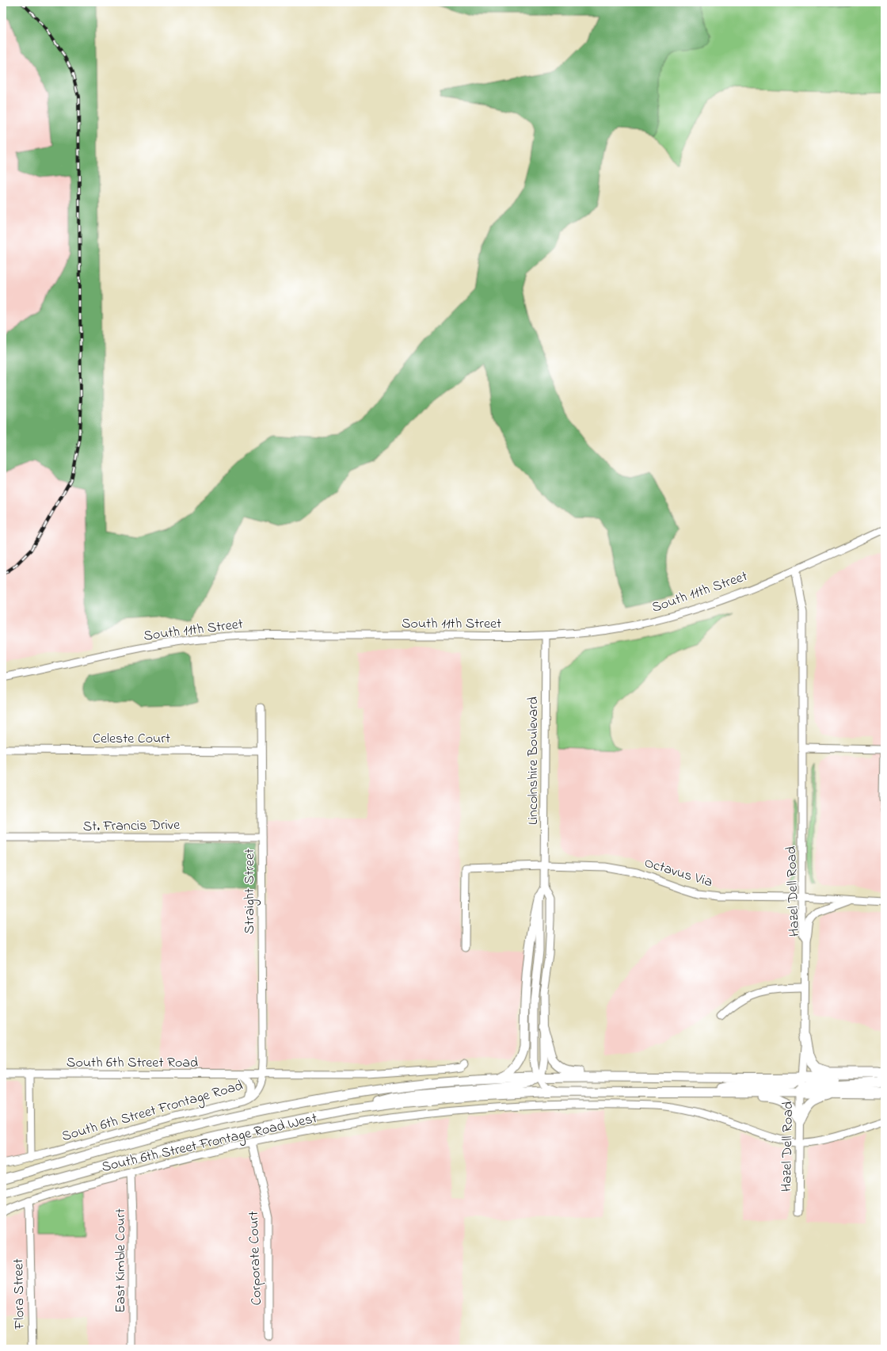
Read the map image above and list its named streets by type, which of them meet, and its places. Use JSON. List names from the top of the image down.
{
  "streets": {
    "street": [
      "South 11th Street",
      "Celeste Court",
      "Lincolnshire Boulevard",
      "St. Francis Drive",
      "Octavus Via",
      "Straight Street",
      "Hazel Dell Road",
      "South 6th Street Road",
      "South 6th Street Frontage Road",
      "South 6th Street Frontage Road West",
      "Corporate Court",
      "East Kimble Court",
      "Flora Street"
    ]
  },
  "crossings": [
    ["South 11th Street", "Lincolnshire Boulevard"],
    ["South 11th Street", "Hazel Dell Road"],
    ["Celeste Court", "Straight Street"],
    ["Lincolnshire Boulevard", "Octavus Via"],
    ["St. Francis Drive", "Straight Street"],
    ["Octavus Via", "Hazel Dell Road"],
    ["Straight Street", "South 6th Street Road"],
    ["Straight Street", "South 6th Street Frontage Road"],
    ["Hazel Dell Road", "South 6th Street Frontage Road West"],
    ["South 6th Street Road", "South 6th Street Frontage Road"],
    ["South 6th Street Frontage Road West", "Corporate Court"],
    ["South 6th Street Frontage Road West", "East Kimble Court"],
    ["South 6th Street Frontage Road West", "Flora Street"]
  ]
}
